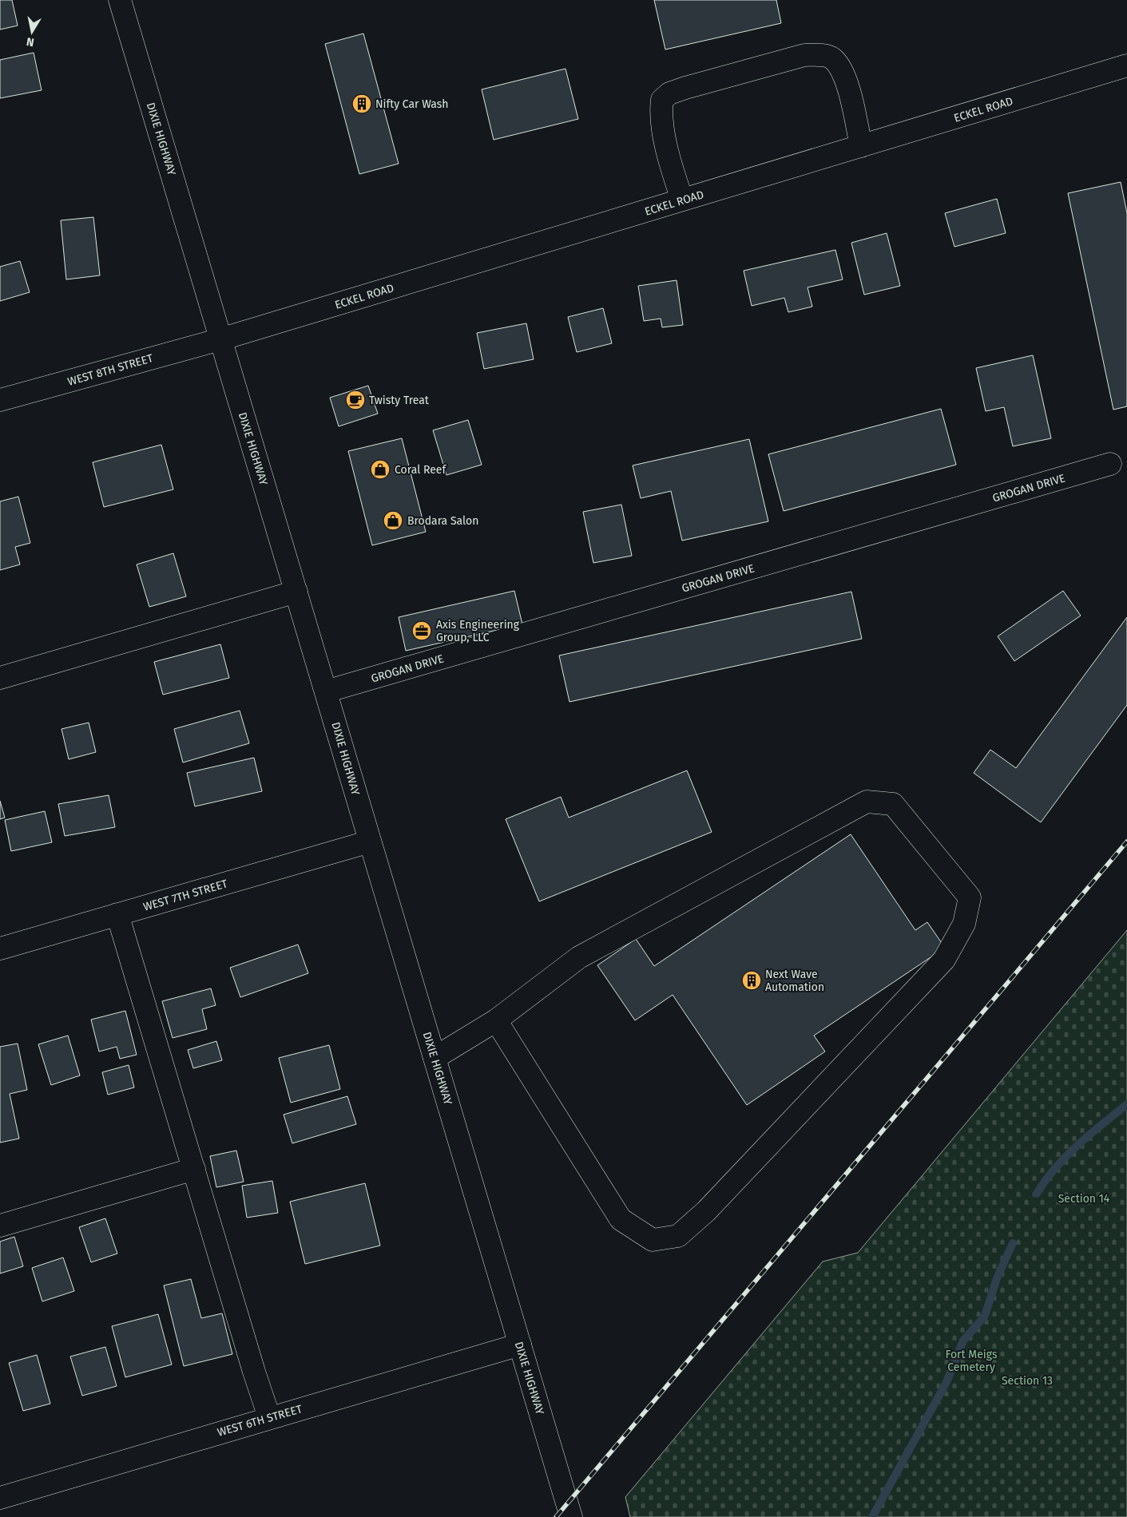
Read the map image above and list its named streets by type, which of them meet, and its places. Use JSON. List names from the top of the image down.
{
  "streets": {
    "street": [
      "ECKEL ROAD",
      "DIXIE HIGHWAY",
      "WEST 8TH STREET",
      "GROGAN DRIVE",
      "WEST 7TH STREET",
      "WEST 6TH STREET"
    ]
  },
  "crossings": [
    ["ECKEL ROAD", "DIXIE HIGHWAY"],
    ["ECKEL ROAD", "WEST 8TH STREET"],
    ["DIXIE HIGHWAY", "WEST 8TH STREET"],
    ["DIXIE HIGHWAY", "GROGAN DRIVE"],
    ["DIXIE HIGHWAY", "WEST 7TH STREET"],
    ["DIXIE HIGHWAY", "WEST 6TH STREET"]
  ],
  "parks": ["Section 14", "Fort Meigs Cemetery", "Section 13"],
  "places": {
    "building": ["Nifty Car Wash", "Next Wave Automation"],
    "cafe": ["Twisty Treat"],
    "shop": ["Coral Reef", "Brodara Salon"],
    "office": ["Axis Engineering Group, LLC"]
  },
  "north": "bottom"
}
